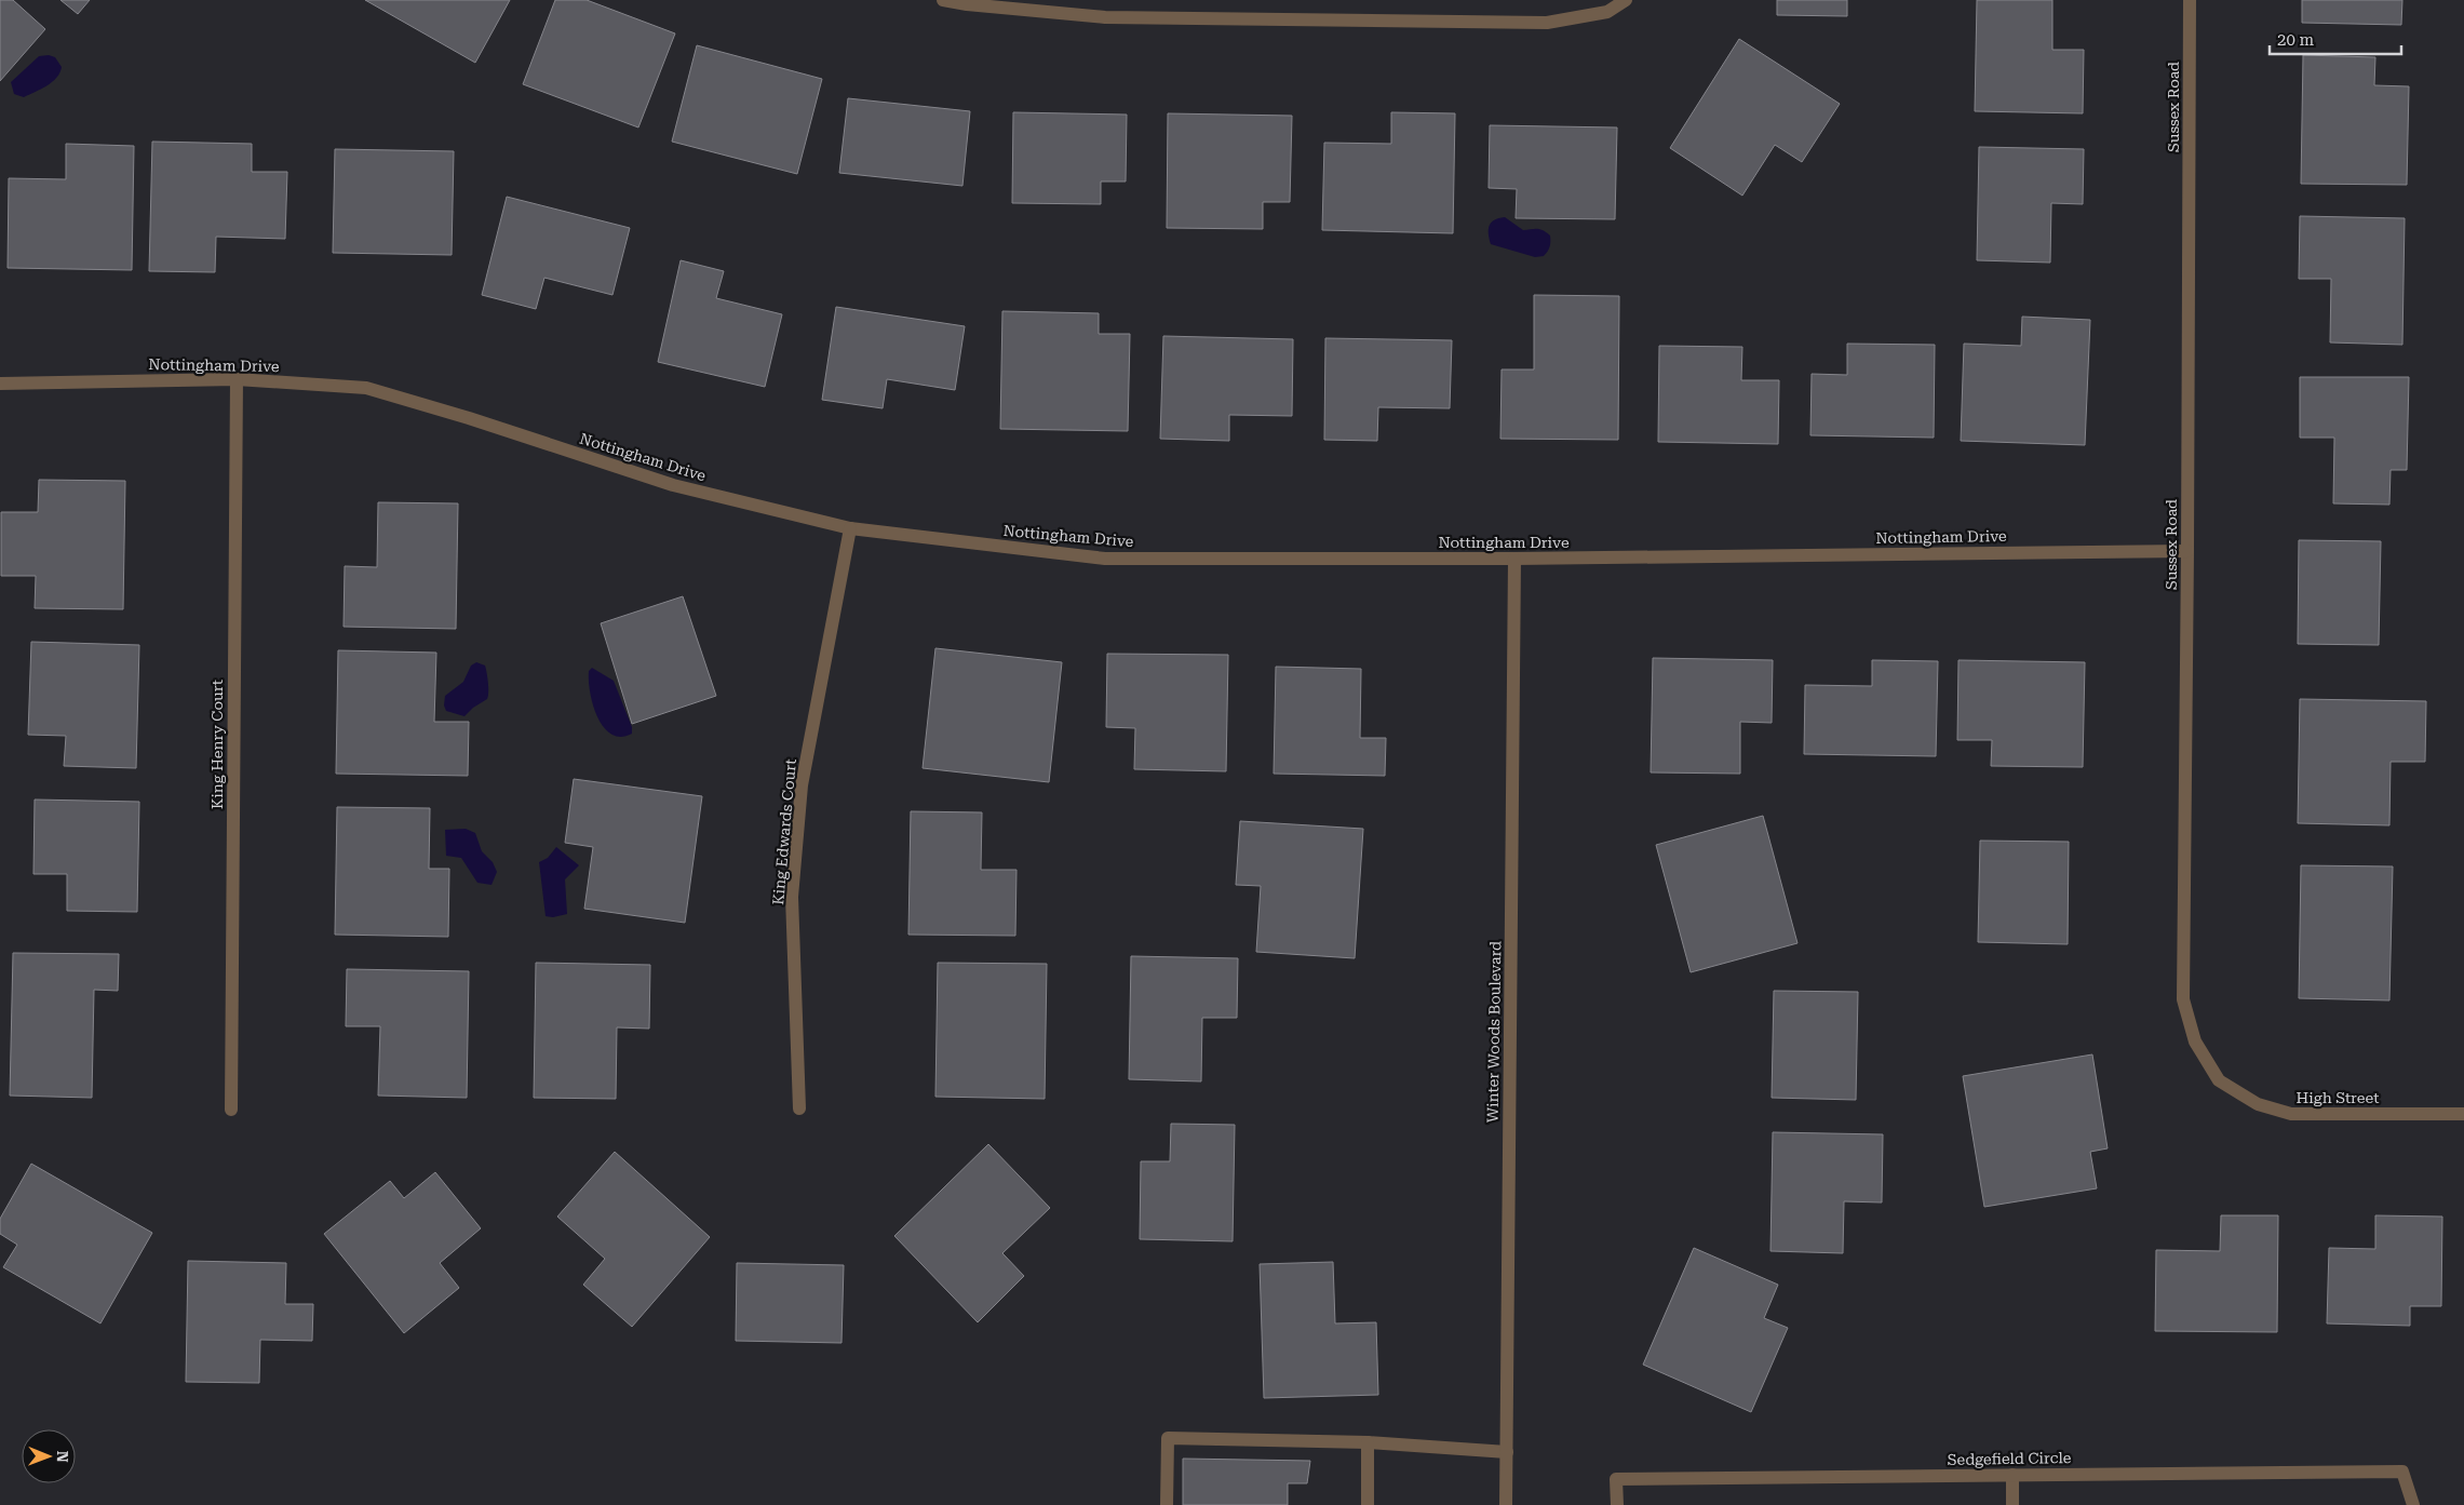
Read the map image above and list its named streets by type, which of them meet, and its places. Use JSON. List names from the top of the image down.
{
  "streets": {
    "street": [
      "Sussex Road",
      "Nottingham Drive",
      "King Henry Court",
      "King Edwards Court",
      "Winter Woods Boulevard",
      "High Street",
      "Sedgefield Circle"
    ]
  },
  "crossings": [
    ["Sussex Road", "Nottingham Drive"],
    ["Sussex Road", "High Street"],
    ["Nottingham Drive", "King Henry Court"],
    ["Nottingham Drive", "King Edwards Court"],
    ["Nottingham Drive", "Winter Woods Boulevard"]
  ],
  "scale_bar": "20 m",
  "north": "right"
}
